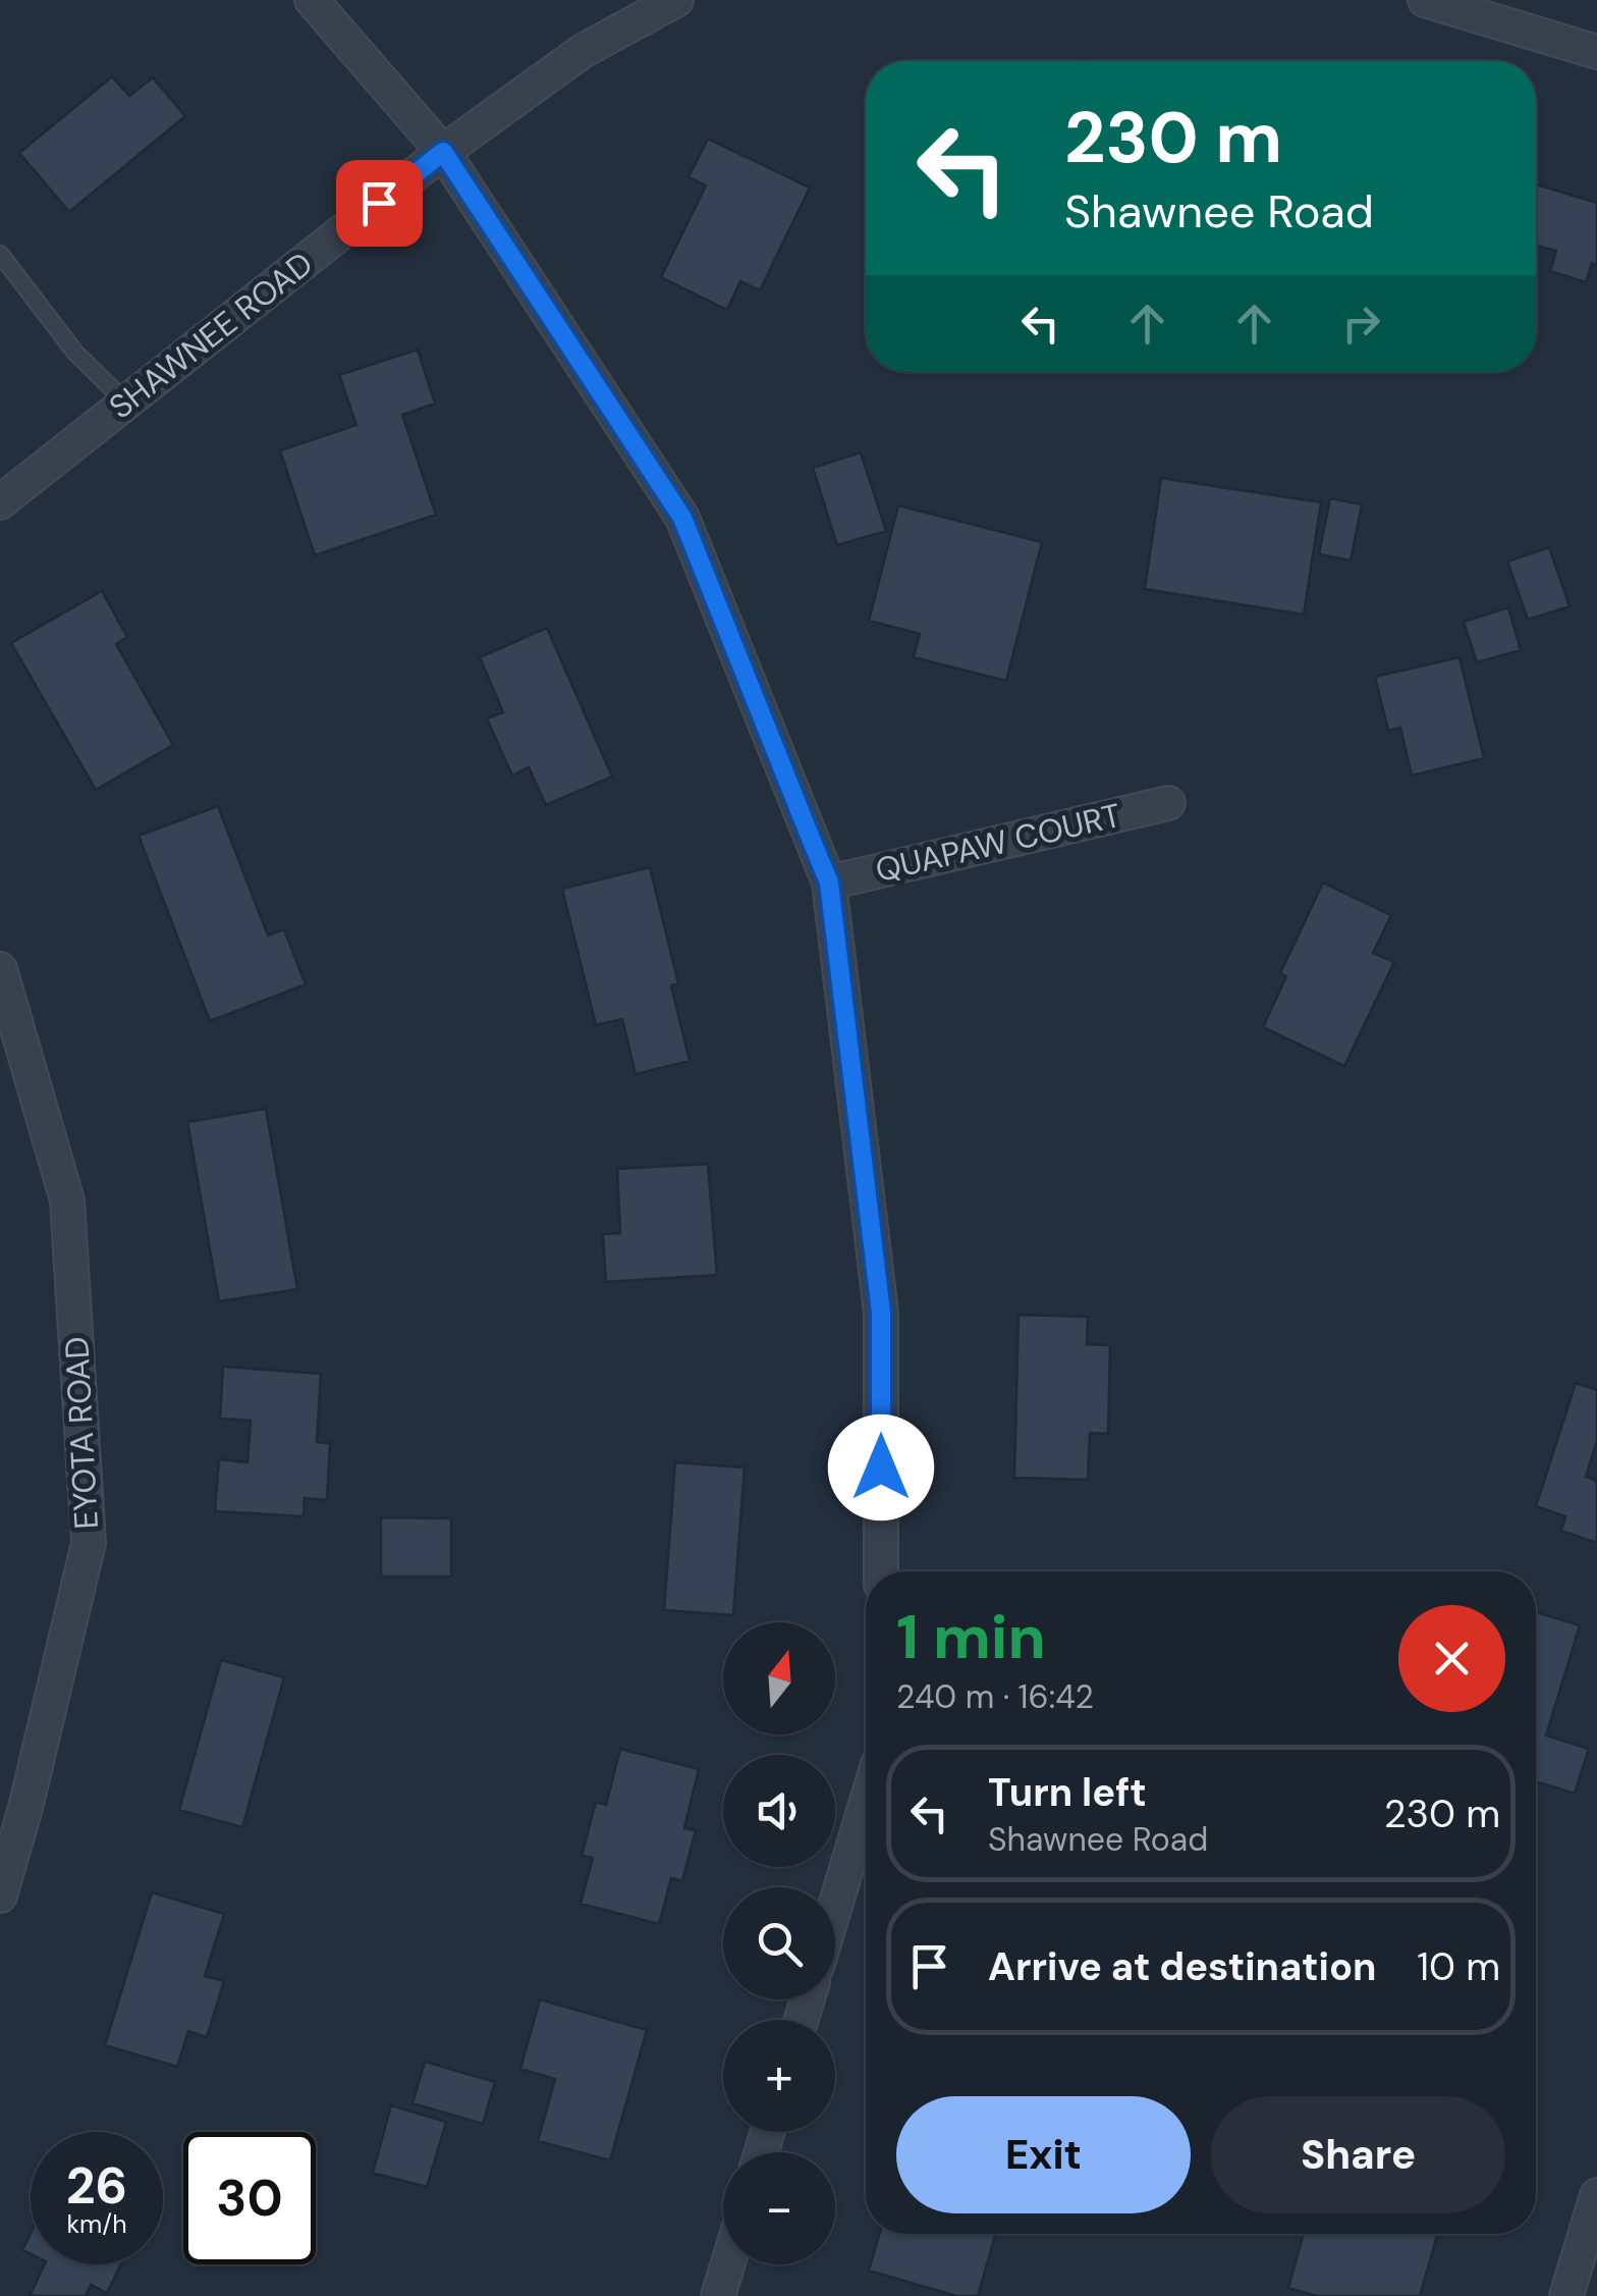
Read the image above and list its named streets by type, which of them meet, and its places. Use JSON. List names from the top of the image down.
{
  "streets": {
    "street": ["SHAWNEE ROAD", "QUAPAW COURT", "EYOTA ROAD"]
  },
  "north": "top",
  "page": {
    "turn": ["230 m", "Shawnee Road"],
    "heading": ["1 min", "240 m · 16:42"],
    "map_buttons": ["+", "−"],
    "list": [
      {
        "name": "Turn left",
        "note": "Shawnee Road",
        "value": "230 m"
      },
      {
        "name": "Arrive at destination",
        "value": "10 m"
      }
    ],
    "buttons": ["Exit", "Share"],
    "speed": "26 km/h",
    "limit": "30"
  }
}
